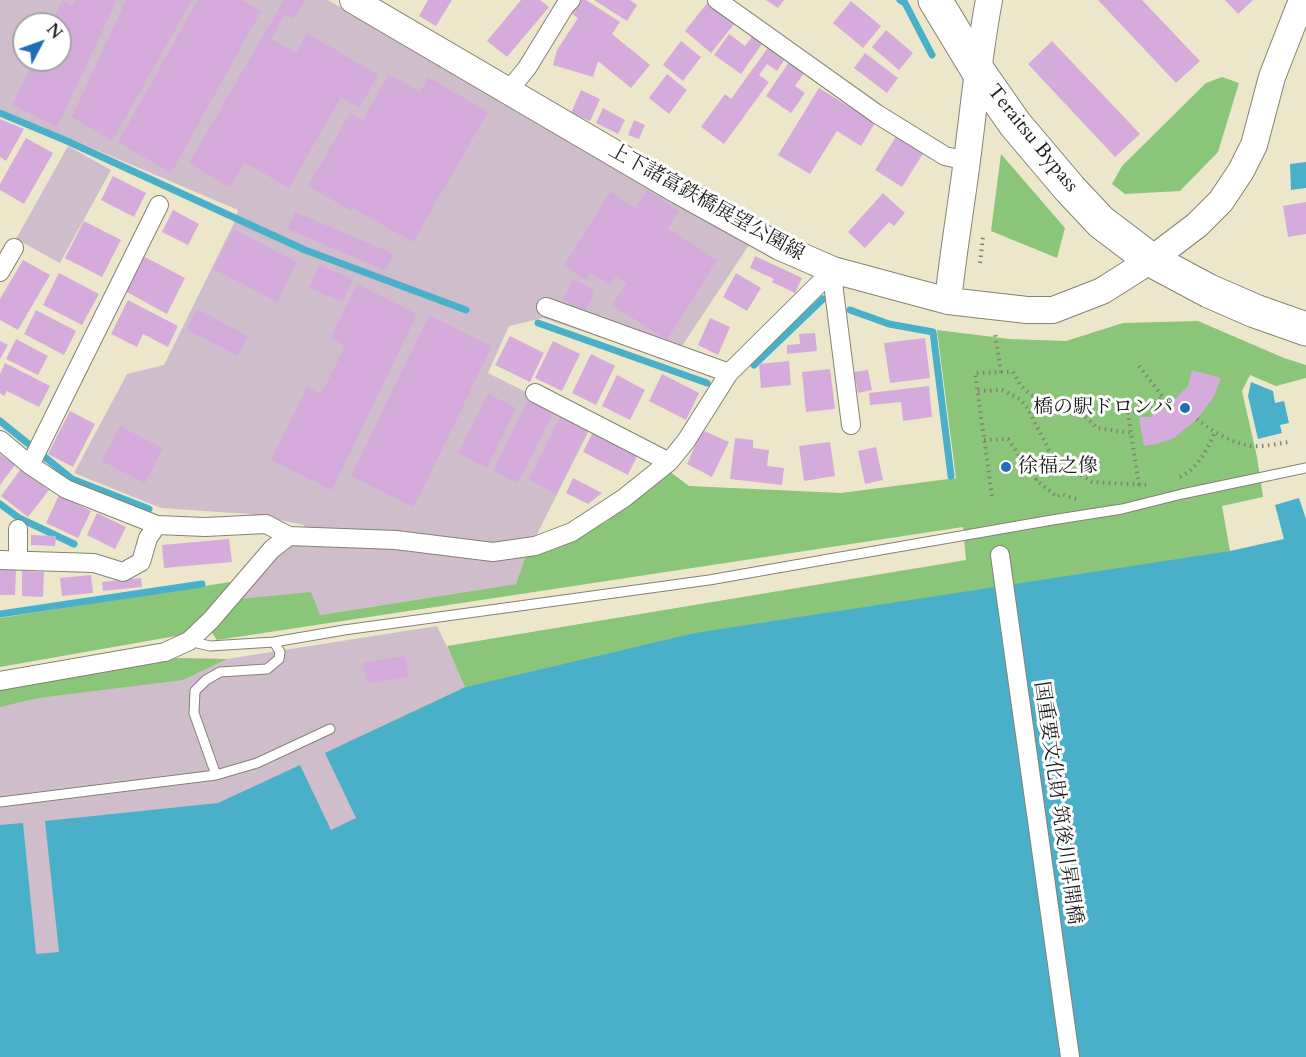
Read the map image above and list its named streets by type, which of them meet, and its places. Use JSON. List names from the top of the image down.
{
  "streets": {
    "highway": ["Teraitsu Bypass"],
    "street": ["上下諸富鉄橋展望公園線", "国重要文化財 筑後川昇開橋"]
  },
  "crossings": [
    ["Teraitsu Bypass", "上下諸富鉄橋展望公園線"]
  ],
  "places": ["橋の駅ドロンパ", "徐福之像"],
  "north": "top right"
}
